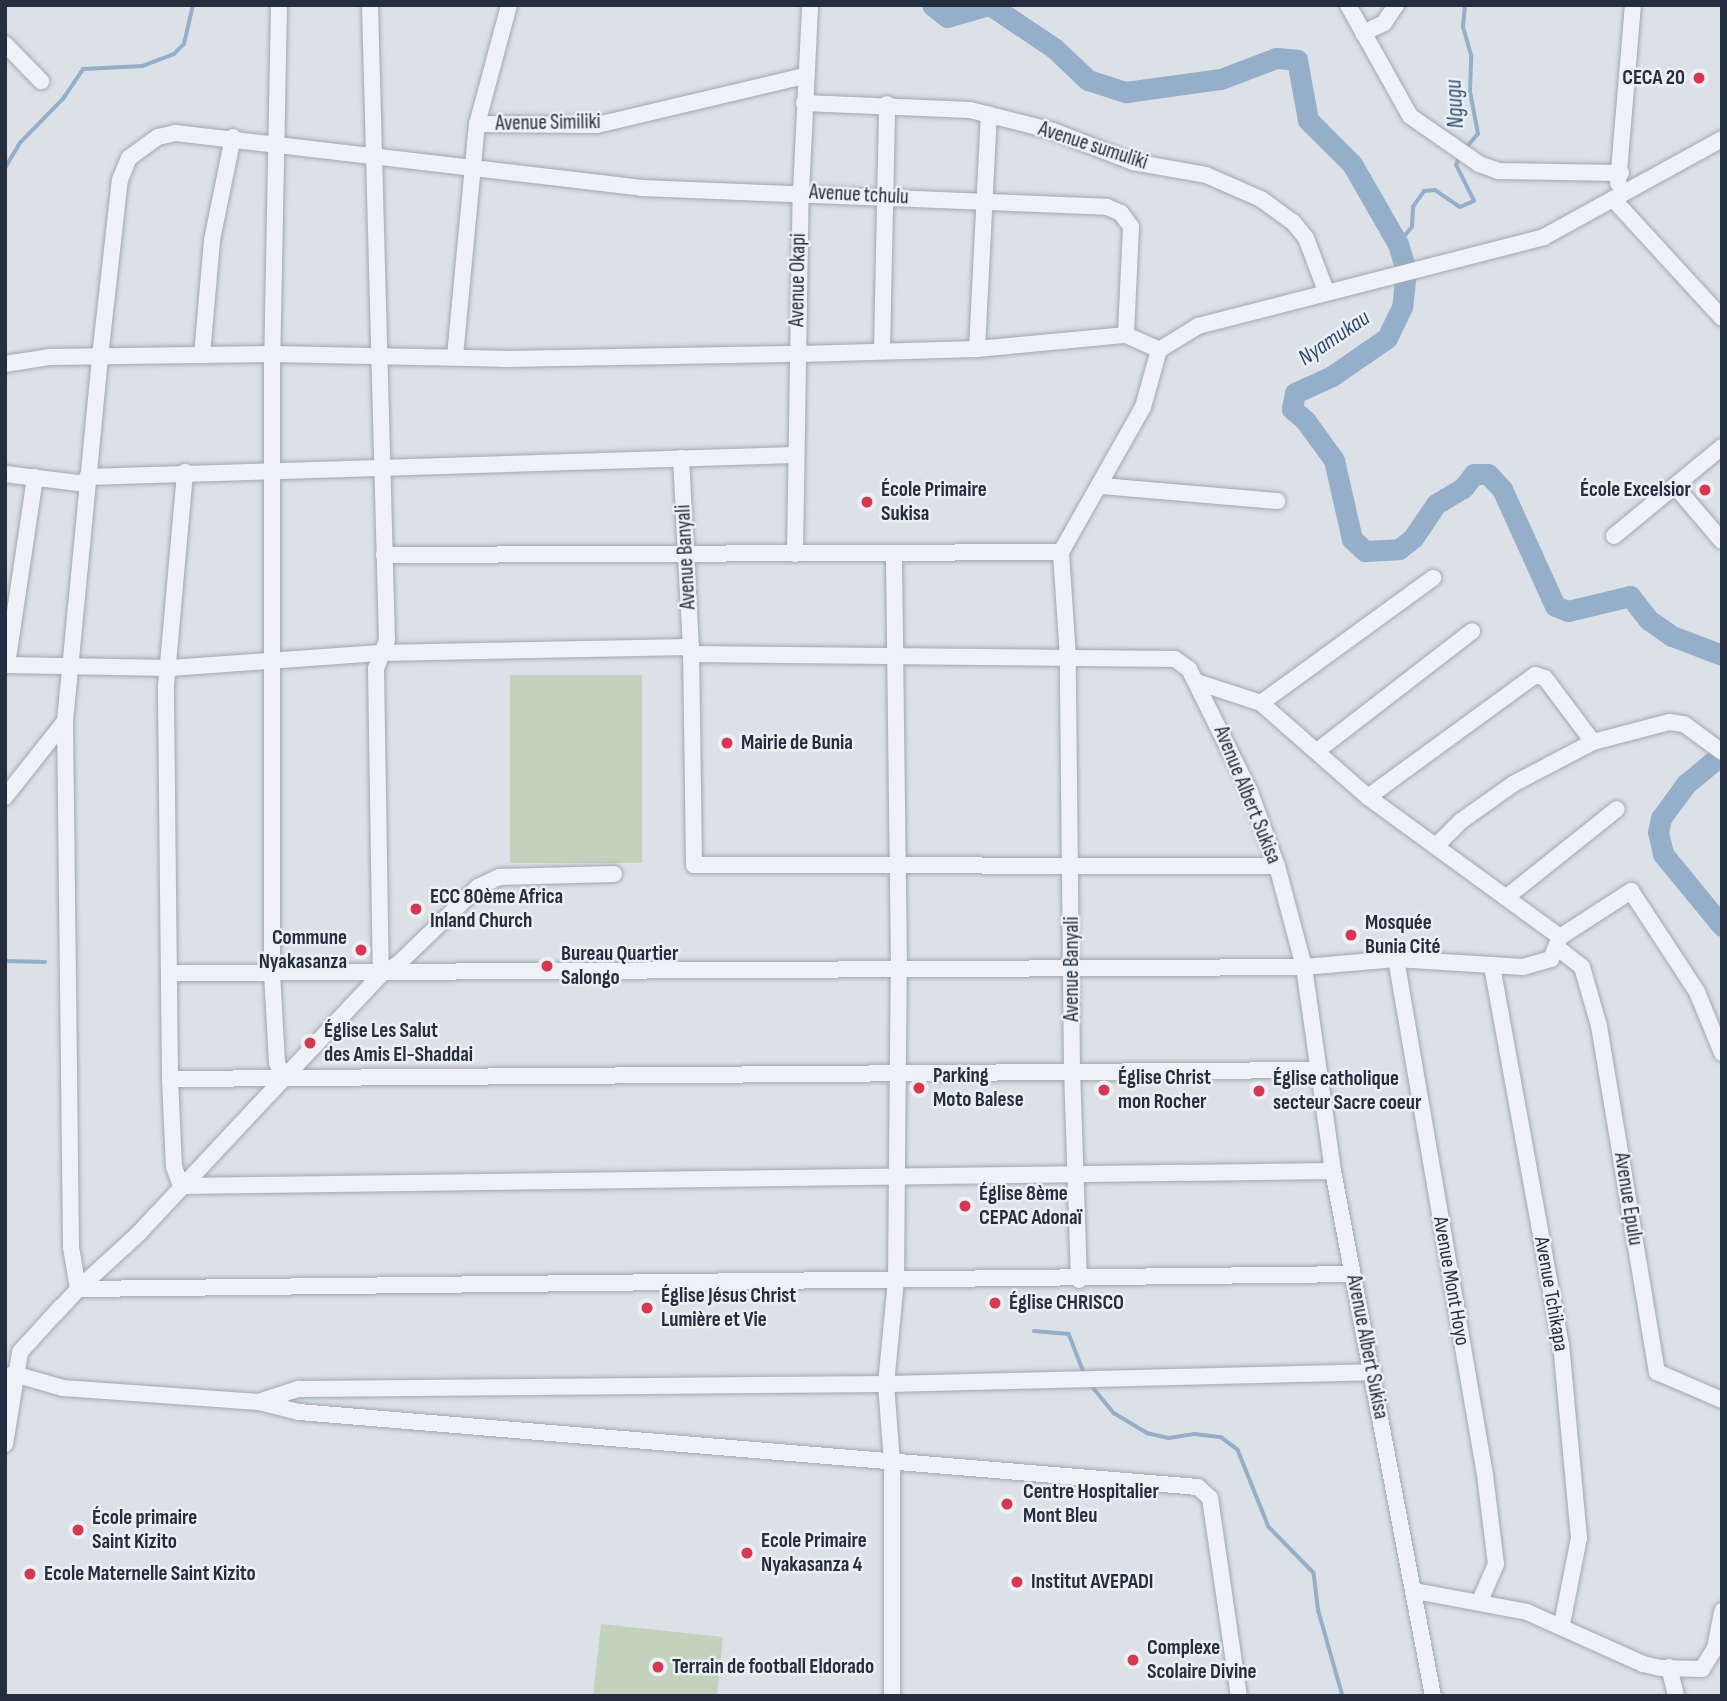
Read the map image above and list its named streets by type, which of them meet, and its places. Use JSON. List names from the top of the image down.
{
  "streets": {
    "street": [
      "Avenue Similiki",
      "Avenue sumuliki",
      "Avenue tchulu",
      "Avenue Okapi",
      "Avenue Banyali",
      "Avenue Albert Sukisa",
      "Avenue Epulu",
      "Avenue Mont Hoyo",
      "Avenue Tchikapa"
    ]
  },
  "crossings": [
    ["Avenue Similiki", "Avenue tchulu"],
    ["Avenue Similiki", "Avenue Okapi"],
    ["Avenue sumuliki", "Avenue Okapi"],
    ["Avenue tchulu", "Avenue Okapi"],
    ["Avenue tchulu", "Avenue Albert Sukisa"],
    ["Avenue Banyali", "Avenue Albert Sukisa"]
  ],
  "water": ["Ngugu", "Nyamukau"],
  "places": [
    "CECA 20",
    "École Excelsior",
    "École Primaire Sukisa",
    "Mairie de Bunia",
    "ECC 80ème Africa Inland Church",
    "Mosquée Bunia Cité",
    "Commune Nyakasanza",
    "Bureau Quartier Salongo",
    "Église Les Salut des Amis El-Shaddai",
    "Parking Moto Balese",
    "Église Christ mon Rocher",
    "Église catholique secteur Sacre coeur",
    "Église 8ème CEPAC Adonaï",
    "Église CHRISCO",
    "Église Jésus Christ Lumière et Vie",
    "Centre Hospitalier Mont Bleu",
    "École primaire Saint Kizito",
    "Ecole Primaire Nyakasanza 4",
    "Ecole Maternelle Saint Kizito",
    "Institut AVEPADI",
    "Complexe Scolaire Divine",
    "Terrain de football Eldorado"
  ]
}
